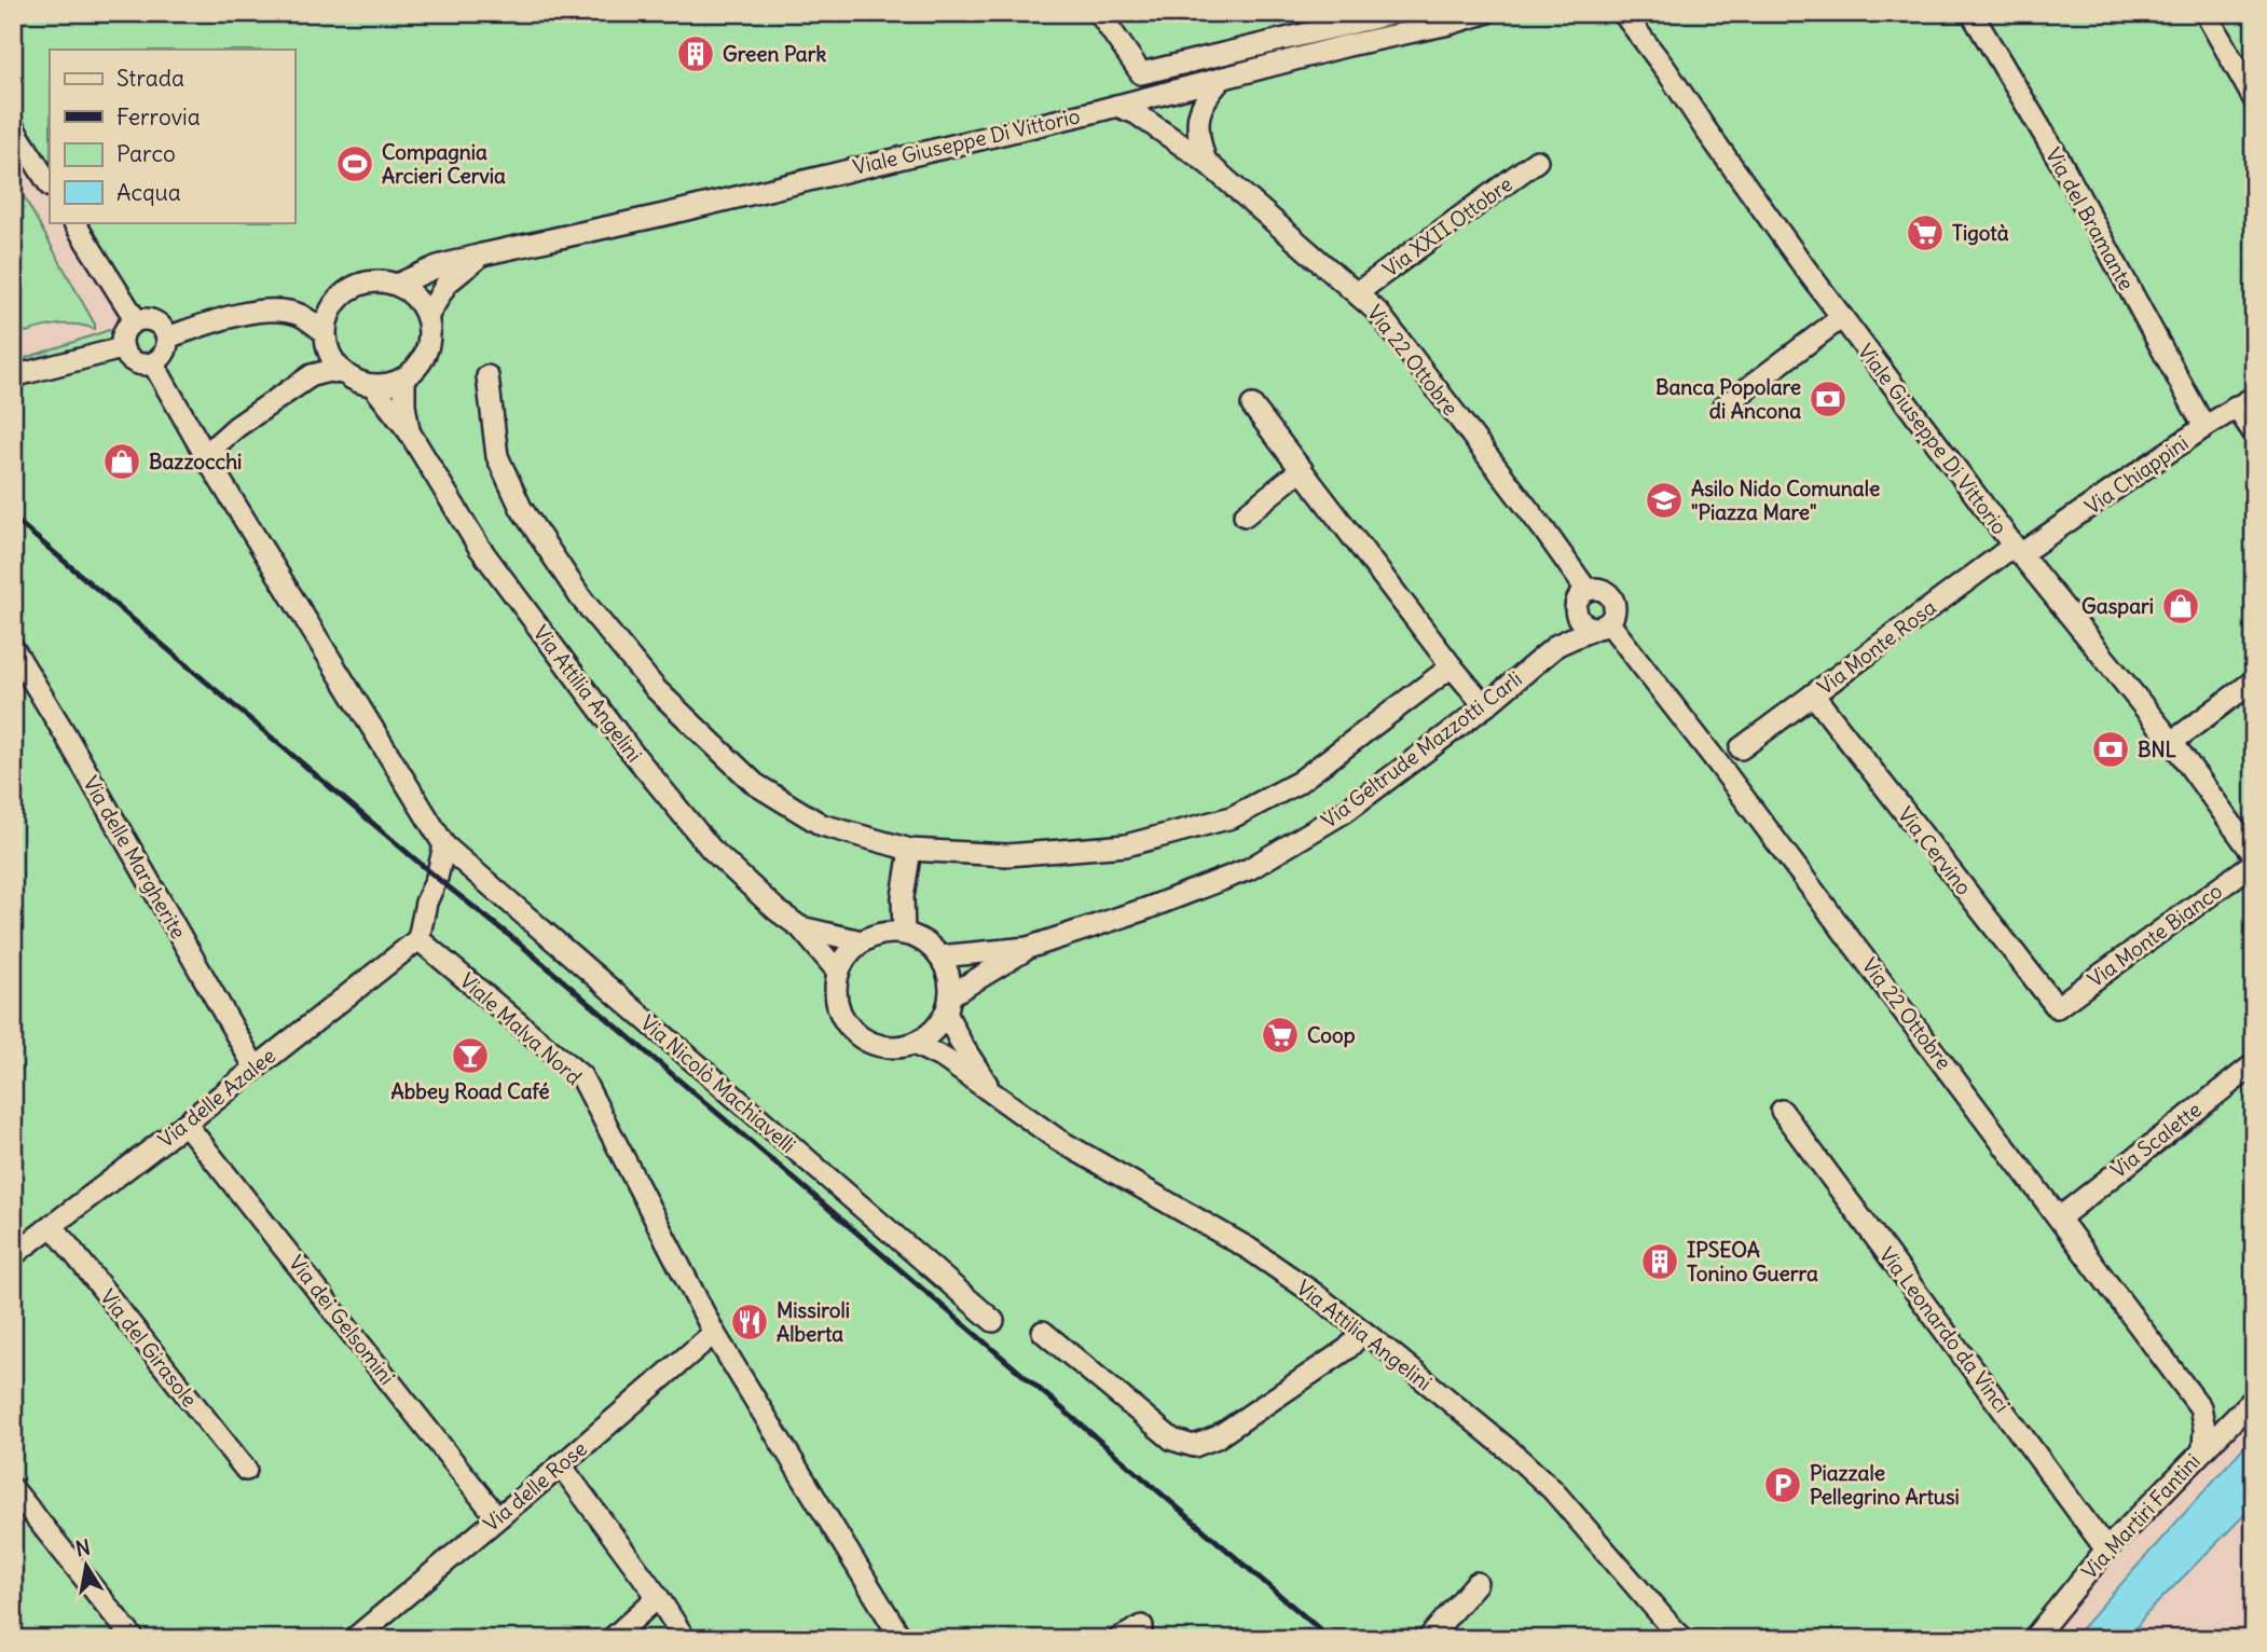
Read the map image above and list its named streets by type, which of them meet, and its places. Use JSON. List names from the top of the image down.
{
  "streets": {
    "street": [
      "Viale Giuseppe Di Vittorio",
      "Via del Bramante",
      "Via XXII Ottobre",
      "Via 22 Ottobre",
      "Via Chiappini",
      "Via Monte Rosa",
      "Via Attilia Angelini",
      "Via Geltrude Mazzotti Carli",
      "Via Cervino",
      "Via delle Margherite",
      "Via Monte Bianco",
      "Viale Malva Nord",
      "Via Nicolò Machiavelli",
      "Via delle Azalee",
      "Via Scalette",
      "Via dei Gelsomini",
      "Via Leonardo da Vinci",
      "Via del Girasole",
      "Via delle Rose",
      "Via Martiri Fantini"
    ]
  },
  "crossings": [
    ["Viale Giuseppe Di Vittorio", "Via 22 Ottobre"],
    ["Viale Giuseppe Di Vittorio", "Via Chiappini"],
    ["Viale Giuseppe Di Vittorio", "Via Monte Rosa"],
    ["Viale Giuseppe Di Vittorio", "Via Attilia Angelini"],
    ["Via del Bramante", "Via Chiappini"],
    ["Via XXII Ottobre", "Via 22 Ottobre"],
    ["Via 22 Ottobre", "Via Geltrude Mazzotti Carli"],
    ["Via 22 Ottobre", "Via Scalette"],
    ["Via Chiappini", "Via Monte Rosa"],
    ["Via Monte Rosa", "Via Cervino"],
    ["Via Attilia Angelini", "Via Geltrude Mazzotti Carli"],
    ["Via Cervino", "Via Monte Bianco"],
    ["Via delle Margherite", "Via delle Azalee"],
    ["Viale Malva Nord", "Via delle Azalee"],
    ["Viale Malva Nord", "Via delle Rose"],
    ["Via delle Azalee", "Via dei Gelsomini"],
    ["Via delle Azalee", "Via del Girasole"],
    ["Via dei Gelsomini", "Via delle Rose"],
    ["Via Leonardo da Vinci", "Via Martiri Fantini"]
  ],
  "places": {
    "building": ["Green Park", "IPSEOA Tonino Guerra"],
    "sports": ["Compagnia Arcieri Cervia"],
    "supermarket": ["Tigotà", "Coop"],
    "bank": ["Banca Popolare di Ancona", "BNL"],
    "shop": ["Bazzocchi", "Gaspari"],
    "school or university": ["Asilo Nido Comunale \"Piazza Mare\""],
    "bar": ["Abbey Road Café"],
    "restaurant": ["Missiroli Alberta"],
    "parking": ["Piazzale Pellegrino Artusi"]
  },
  "legend": [
    "Strada",
    "Ferrovia",
    "Parco",
    "Acqua"
  ],
  "north": "top"
}
